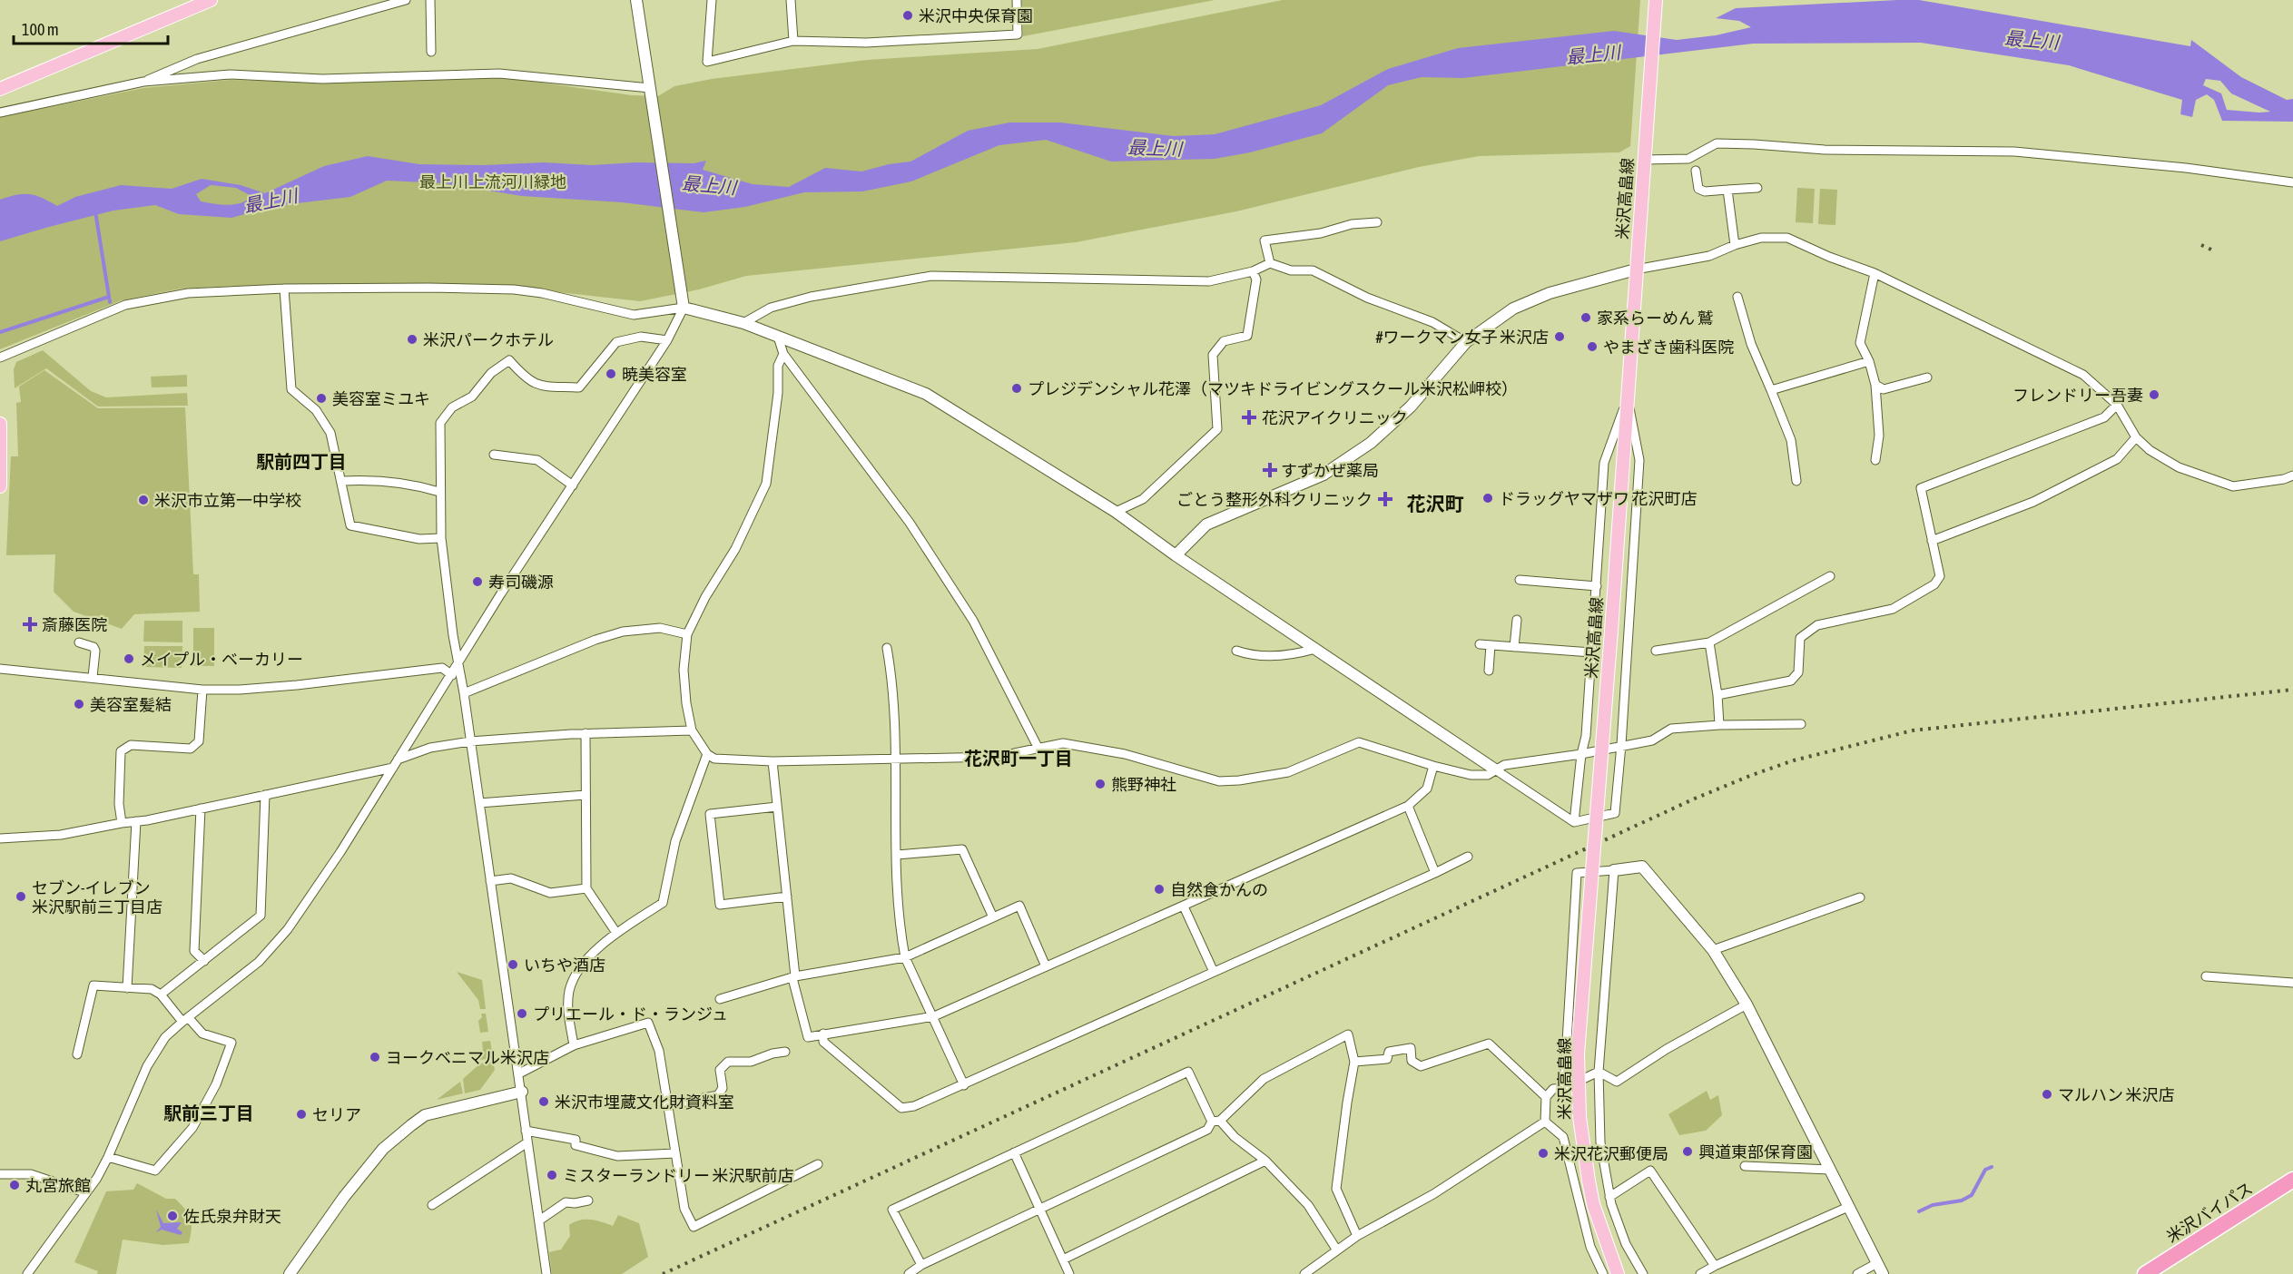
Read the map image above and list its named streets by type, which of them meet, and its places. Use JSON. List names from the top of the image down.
{
  "streets": {
    "highway": ["米沢バイパス"],
    "main road": ["米沢高畠線"]
  },
  "districts": [
    "駅前四丁目",
    "花沢町",
    "花沢町一丁目",
    "駅前三丁目"
  ],
  "water": ["最上川"],
  "parks": ["最上川上流河川緑地"],
  "places": {
    "other": [
      "米沢中央保育園",
      "家系らーめん 鷲",
      "#ワークマン女子 米沢店",
      "米沢パークホテル",
      "やまざき歯科医院",
      "暁美容室",
      "プレジデンシャル花澤（マツキドライビングスクール米沢松岬校）",
      "フレンドリー吾妻",
      "美容室ミユキ",
      "ドラッグヤマザワ 花沢町店",
      "米沢市立第一中学校",
      "寿司磯源",
      "メイプル・ベーカリー",
      "美容室髪結",
      "熊野神社",
      "自然食かんの",
      "セブン-イレブン 米沢駅前三丁目店",
      "いちや酒店",
      "プリエール・ド・ランジュ",
      "ヨークベニマル米沢店",
      "マルハン 米沢店",
      "米沢市埋蔵文化財資料室",
      "セリア",
      "興道東部保育園",
      "米沢花沢郵便局",
      "ミスターランドリー 米沢駅前店",
      "丸宮旅館",
      "佐氏泉弁財天"
    ],
    "health": [
      "花沢アイクリニック",
      "すずかぜ薬局",
      "ごとう整形外科クリニック",
      "斎藤医院"
    ]
  },
  "scale_bar": "100 m"
}
